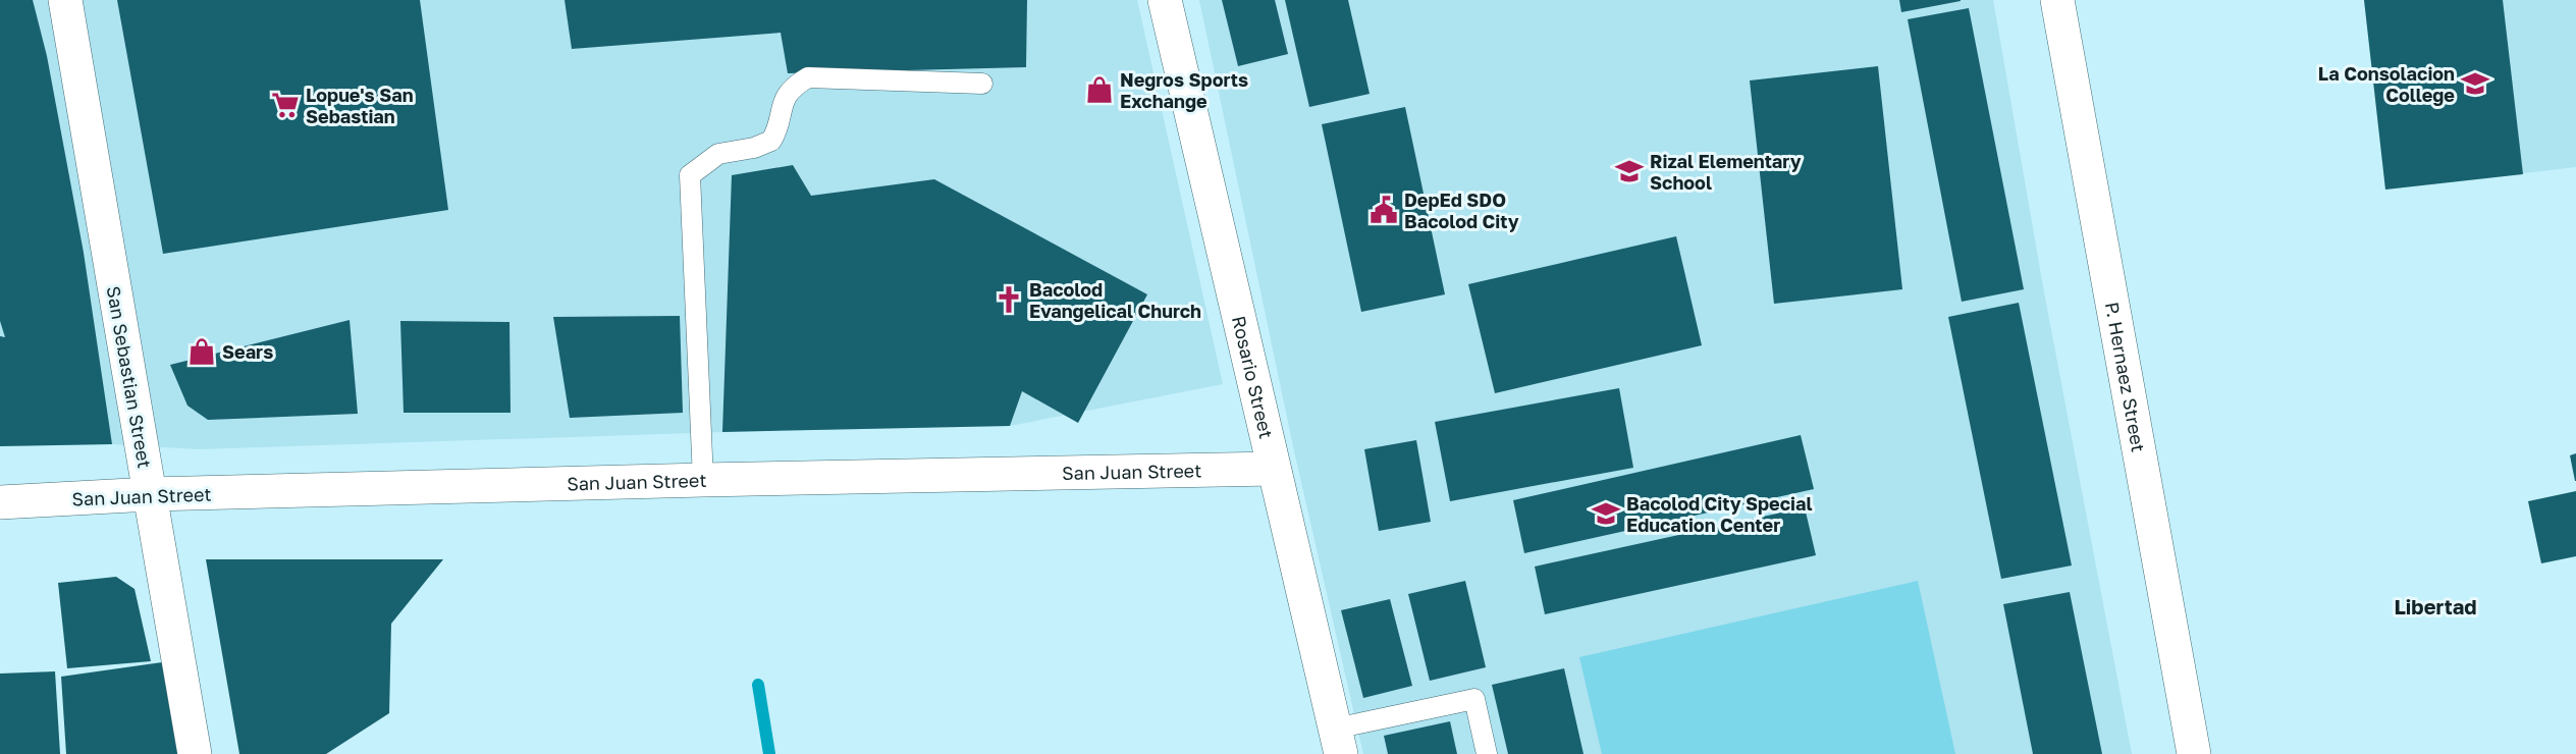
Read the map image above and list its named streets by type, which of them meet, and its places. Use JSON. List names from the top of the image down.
{
  "streets": {
    "street": [
      "San Sebastian Street",
      "Rosario Street",
      "P. Hernaez Street",
      "San Juan Street"
    ]
  },
  "crossings": [
    ["San Sebastian Street", "San Juan Street"],
    ["Rosario Street", "San Juan Street"]
  ],
  "districts": ["Libertad"],
  "places": {
    "school or university": ["La Consolacion College", "Rizal Elementary School", "Bacolod City Special Education Center"],
    "shop": ["Negros Sports Exchange", "Sears"],
    "supermarket": ["Lopue's San Sebastian"],
    "public building": ["DepEd SDO Bacolod City"],
    "church": ["Bacolod Evangelical Church"]
  }
}
